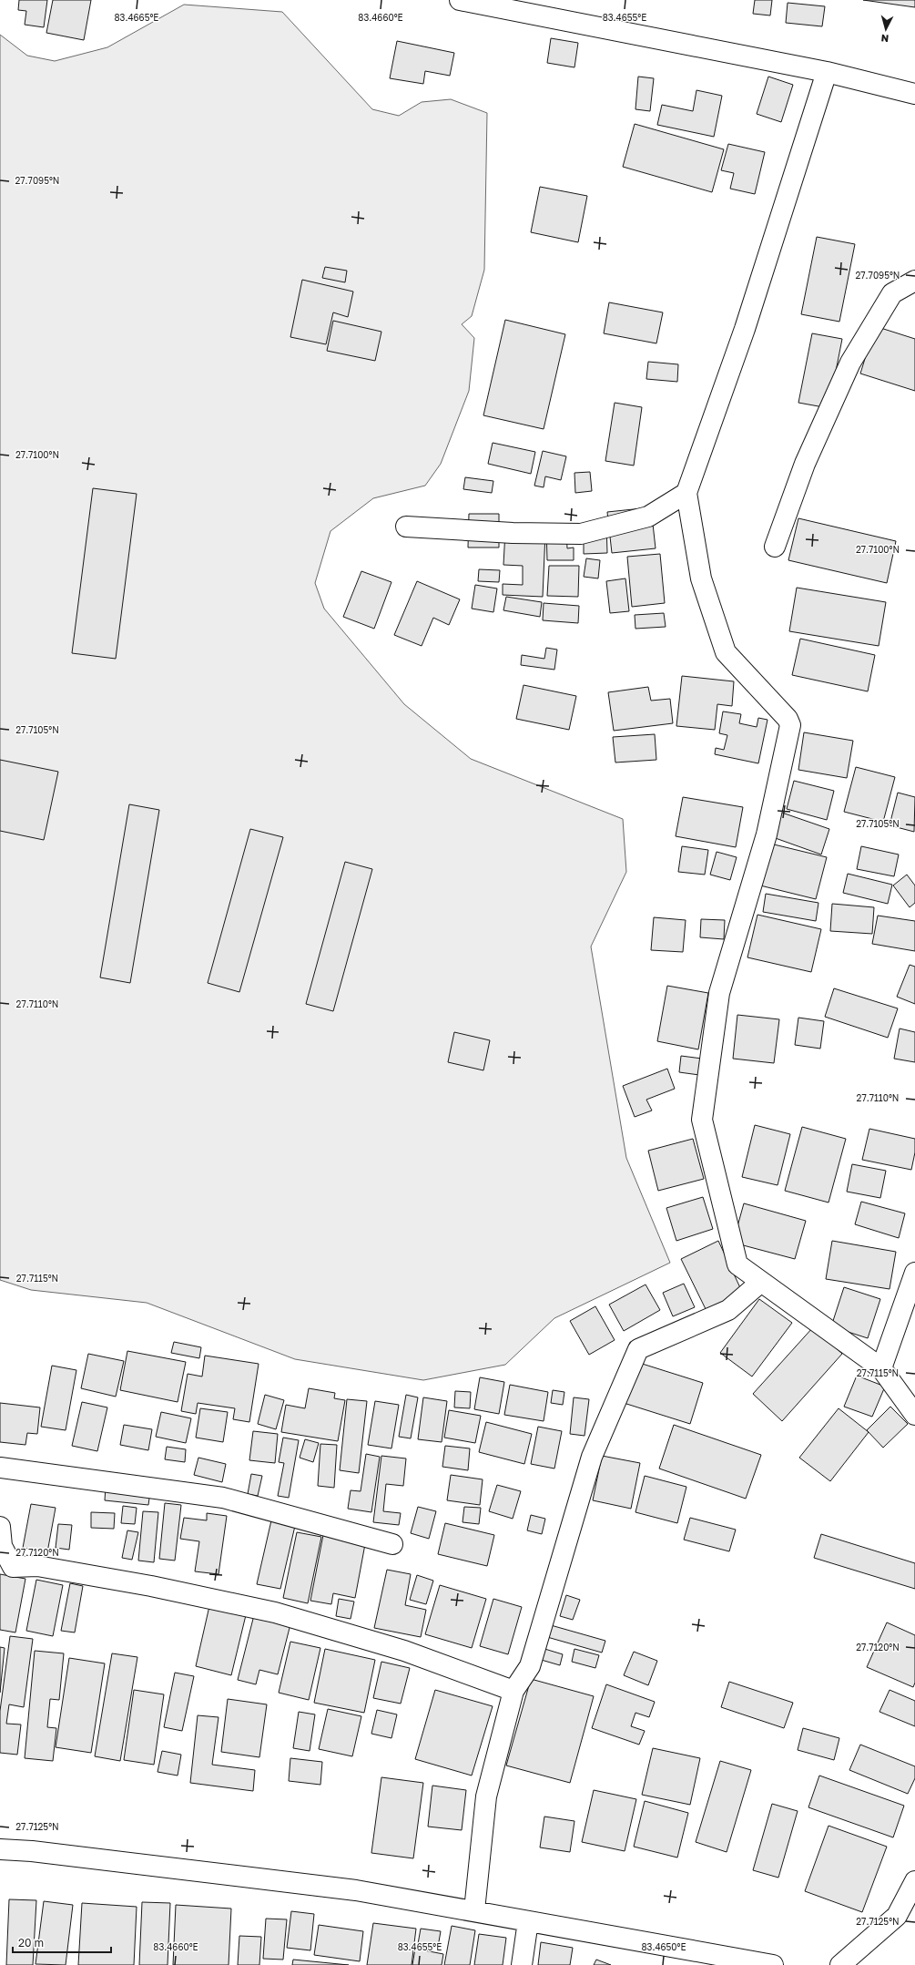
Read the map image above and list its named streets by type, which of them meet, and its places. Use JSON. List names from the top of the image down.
{
  "scale_bar": "20 m",
  "north": "bottom",
  "coordinates": [
    "83.4665°E",
    "83.4660°E",
    "83.4655°E",
    "27.7095°N",
    "27.7100°N",
    "27.7105°N",
    "27.7110°N",
    "27.7115°N",
    "27.7120°N",
    "27.7125°N",
    "83.4650°E"
  ]
}
